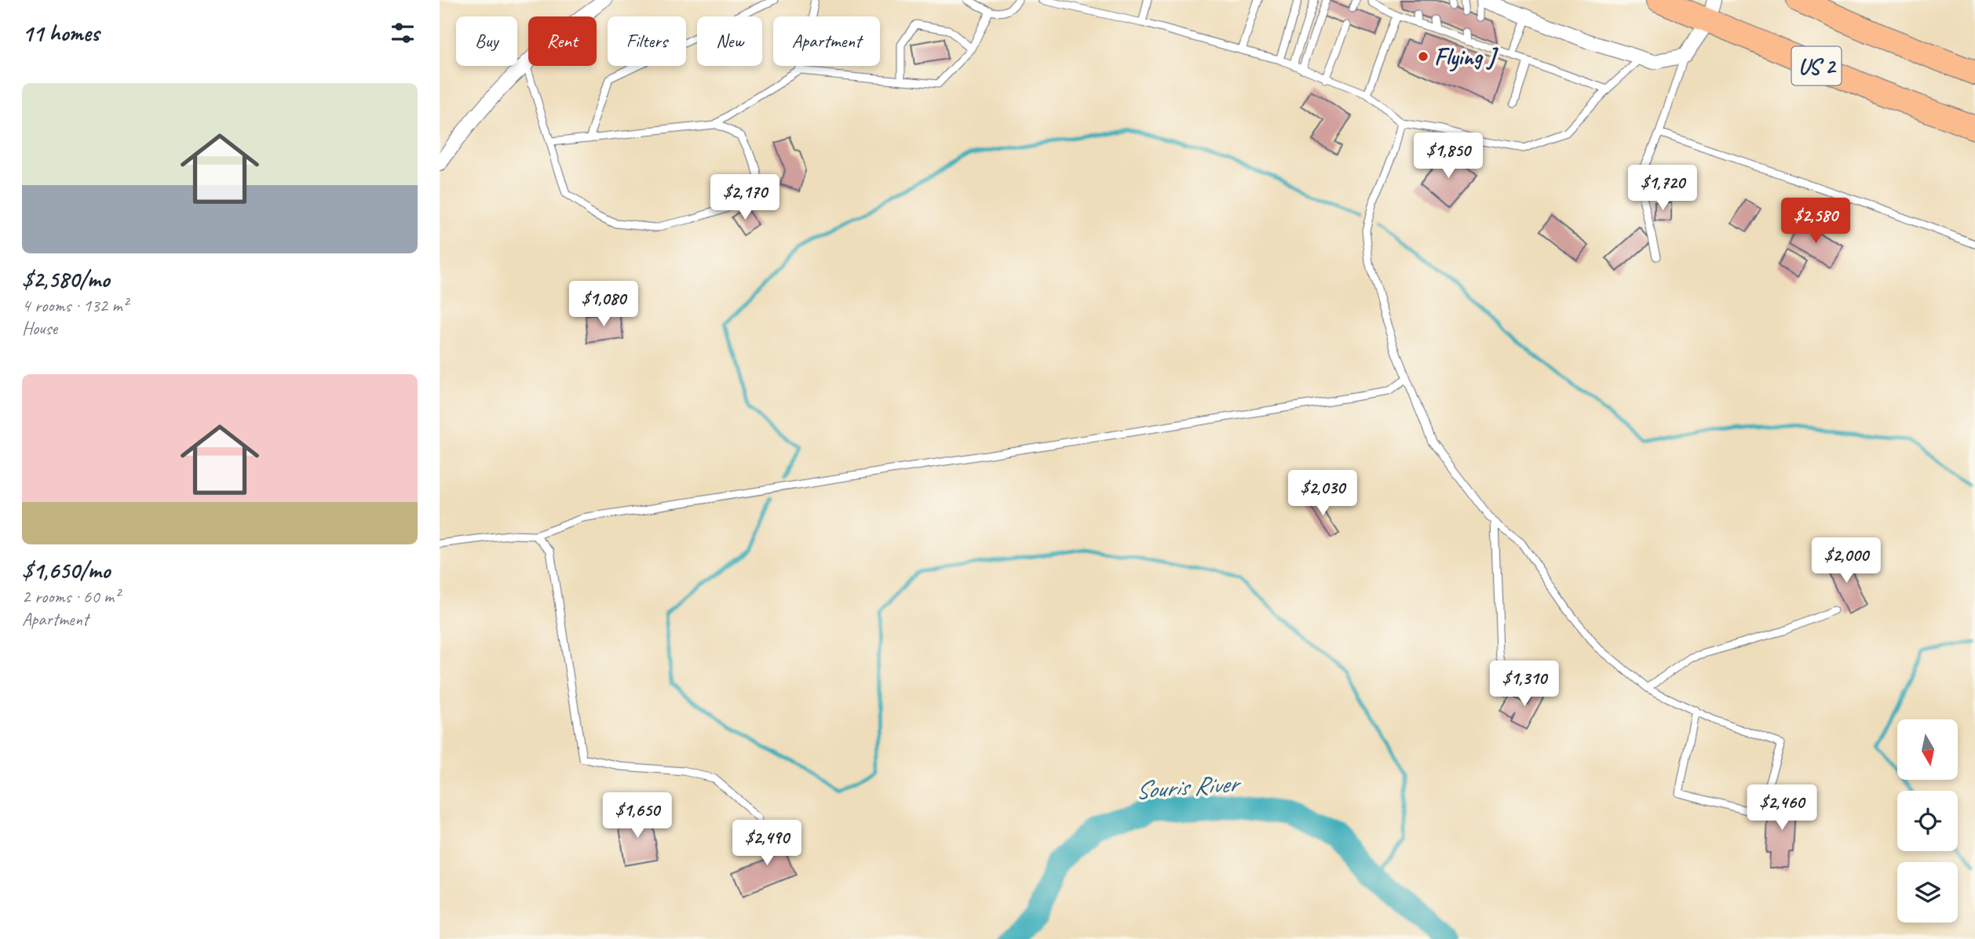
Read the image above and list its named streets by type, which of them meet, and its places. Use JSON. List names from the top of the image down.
{
  "streets": {
    "highway": ["US 2"]
  },
  "water": ["Souris River"],
  "places": ["Flying J"],
  "north": "bottom",
  "page": {
    "heading": "11 homes",
    "chip": [
      "Buy",
      "Rent",
      "Filters",
      "New",
      "Apartment"
    ],
    "list": [
      {
        "name": "$2,580/mo",
        "note": "4 rooms · 132 m² · House"
      },
      {
        "name": "$1,650/mo",
        "note": "2 rooms · 60 m² · Apartment"
      }
    ],
    "price": [
      "$1,850",
      "$1,720",
      "$2,170",
      "$2,580",
      "$1,080",
      "$2,030",
      "$2,000",
      "$1,310",
      "$2,460",
      "$1,650",
      "$2,490"
    ]
  }
}
